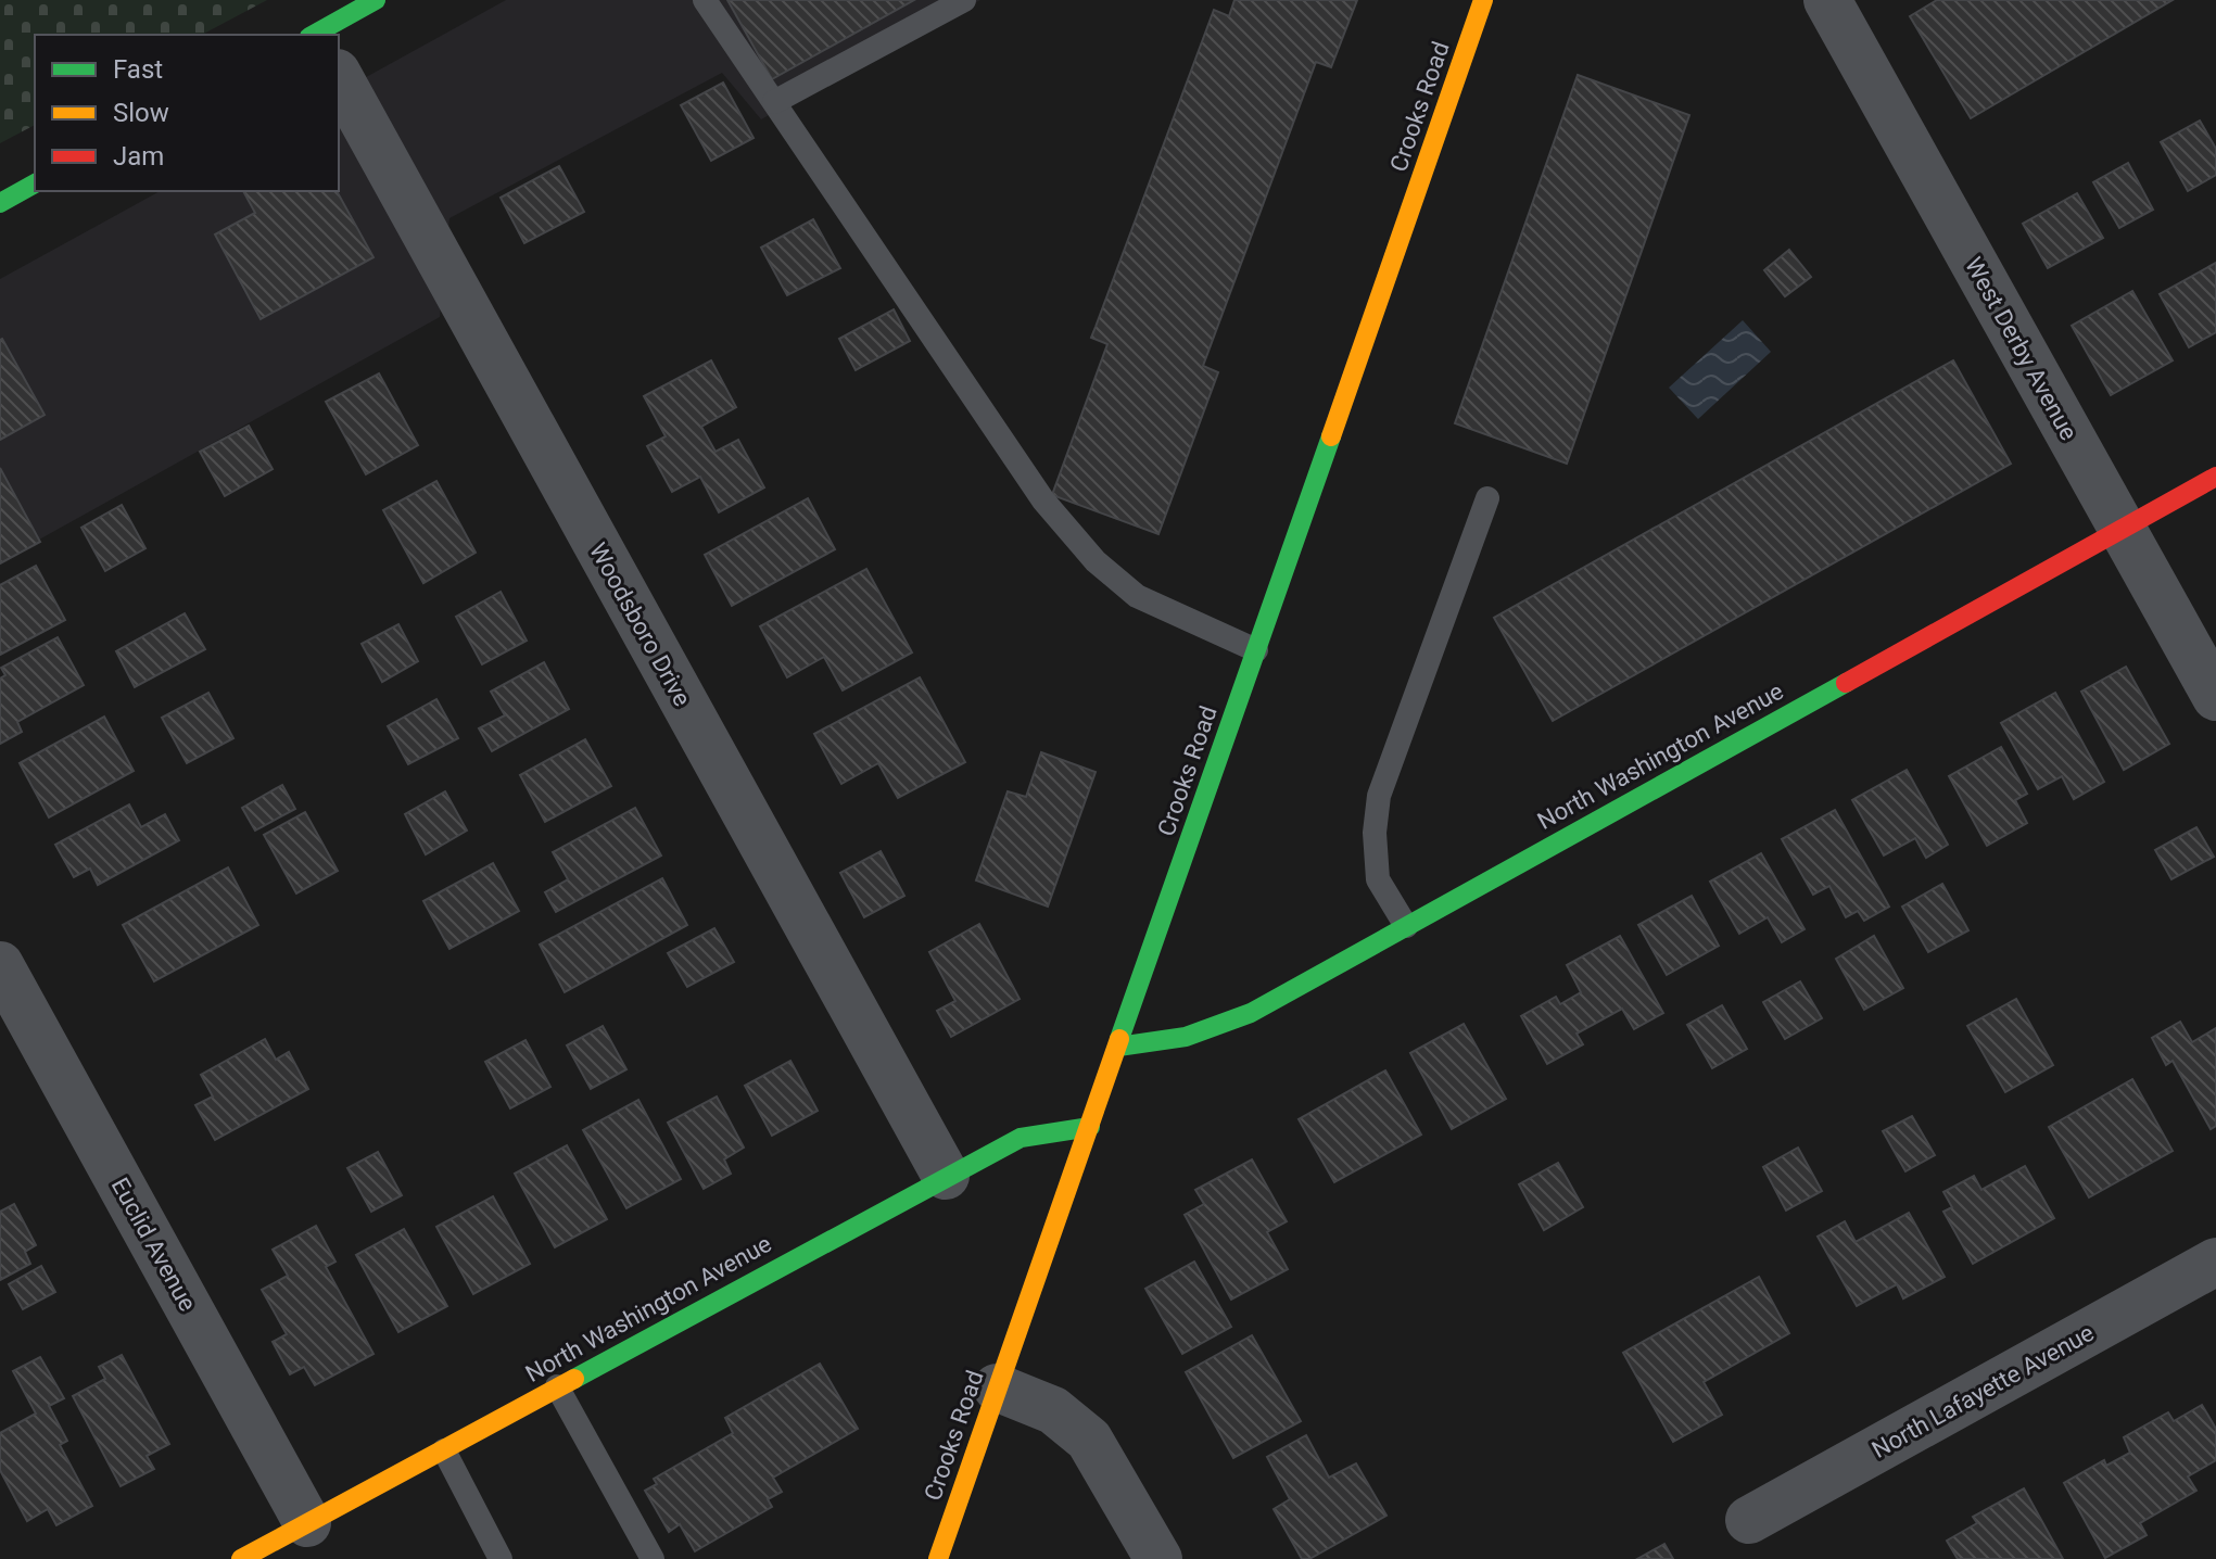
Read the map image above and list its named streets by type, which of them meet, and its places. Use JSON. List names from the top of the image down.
{
  "streets": {
    "street": [
      "Crooks Road",
      "West Derby Avenue",
      "Woodsboro Drive",
      "North Washington Avenue",
      "Euclid Avenue",
      "North Lafayette Avenue"
    ]
  },
  "crossings": [
    ["Crooks Road", "North Washington Avenue"],
    ["West Derby Avenue", "North Washington Avenue"],
    ["Woodsboro Drive", "North Washington Avenue"],
    ["North Washington Avenue", "Euclid Avenue"]
  ],
  "legend": ["Fast", "Slow", "Jam"]
}
